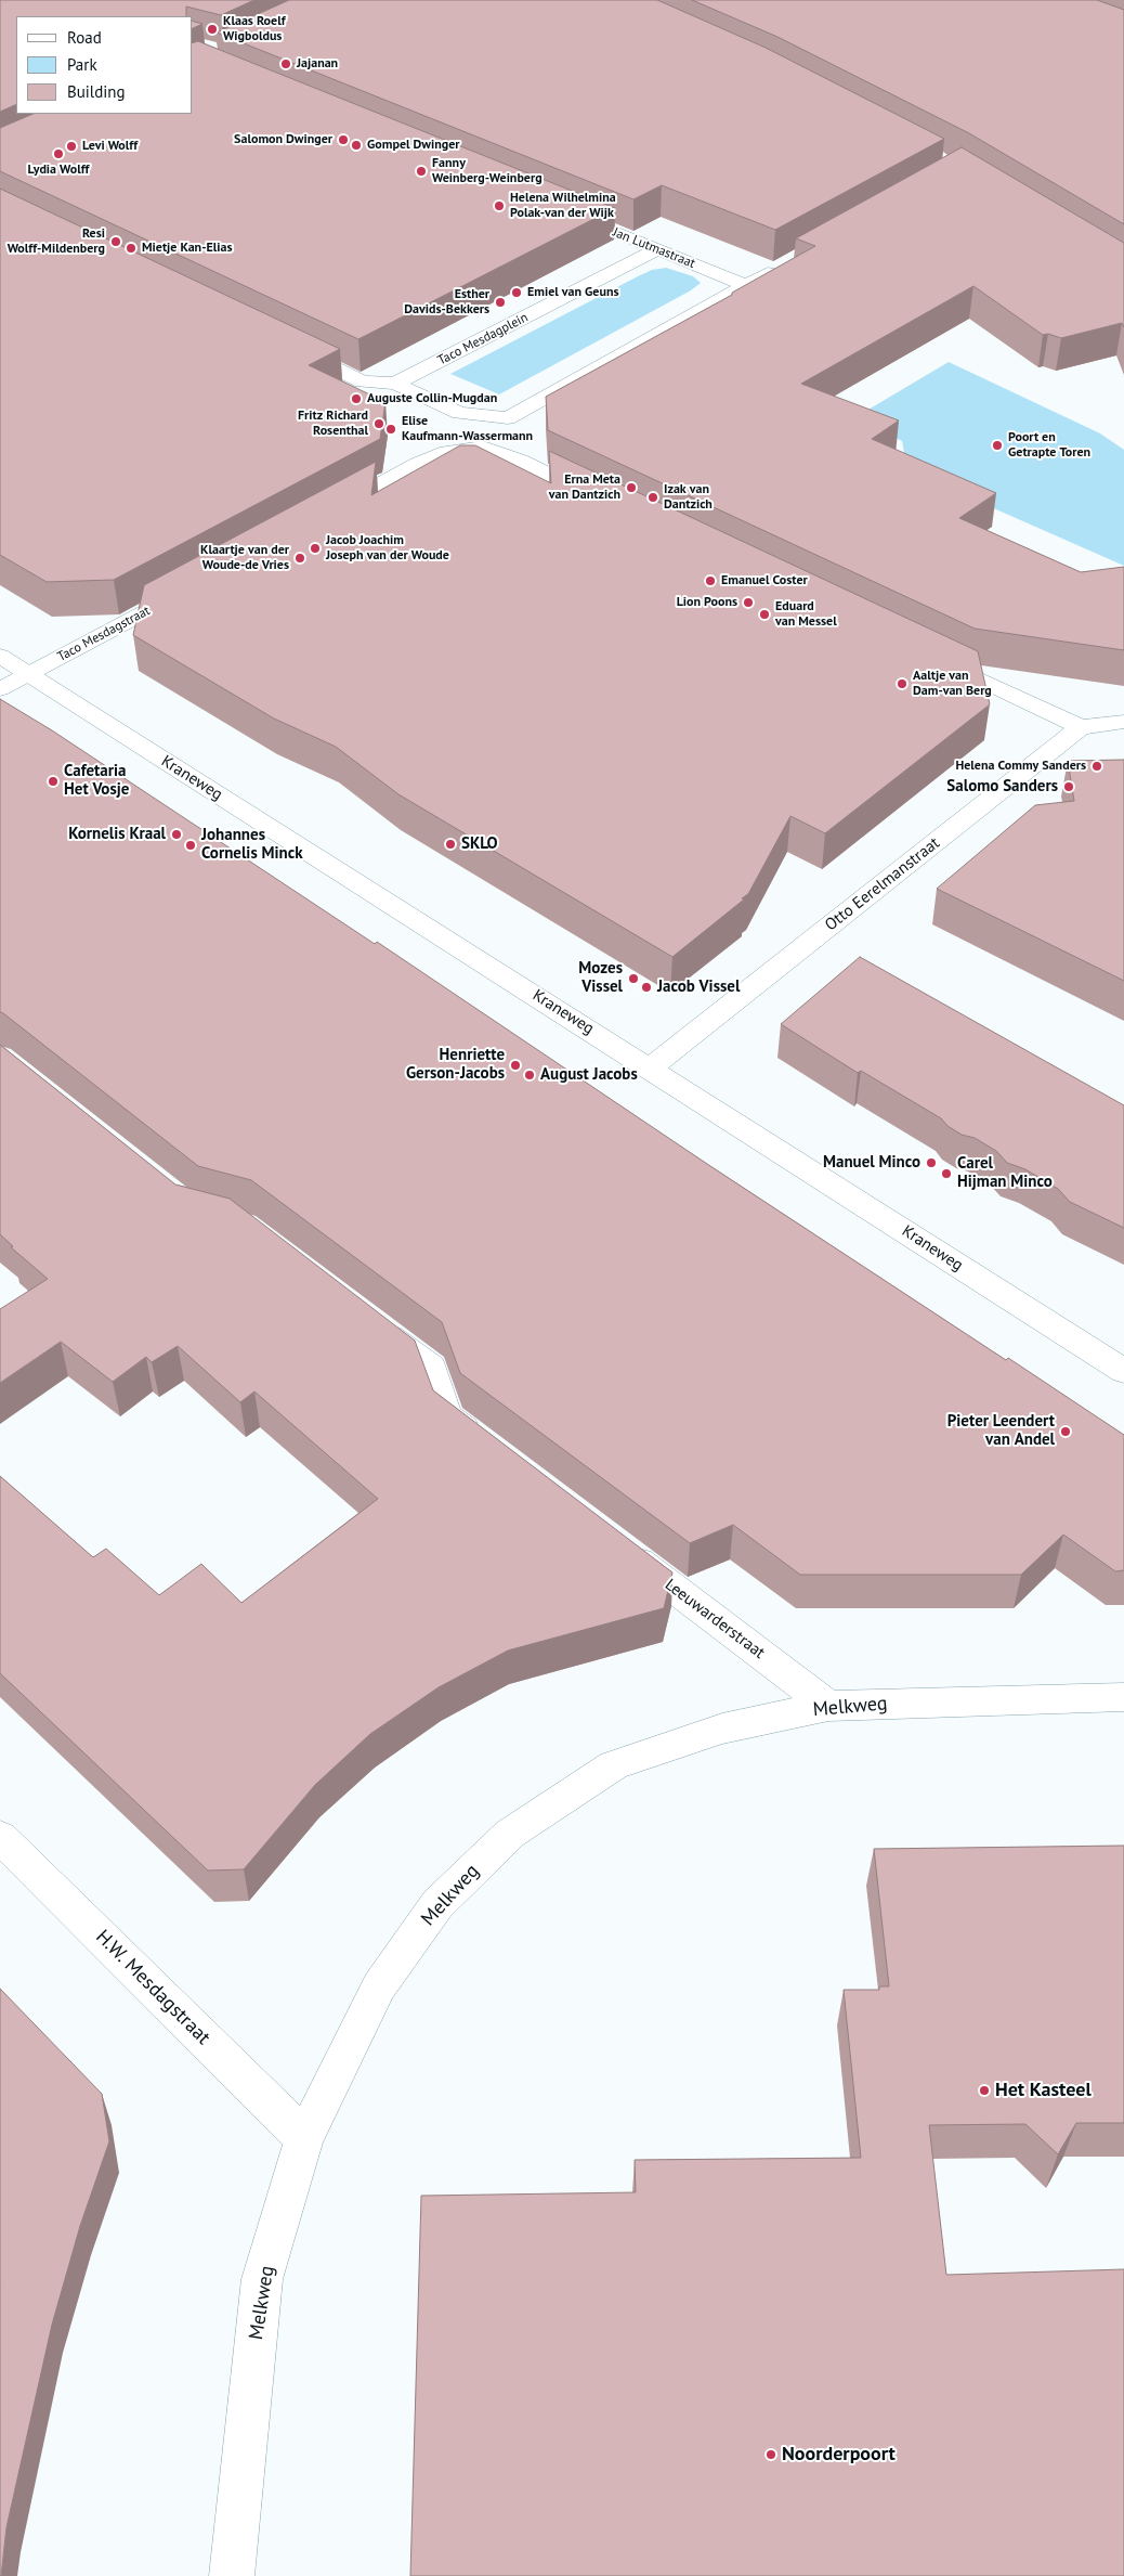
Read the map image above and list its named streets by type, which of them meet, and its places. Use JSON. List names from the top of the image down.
{
  "streets": {
    "street": [
      "Jan Lutmastraat",
      "Taco Mesdagplein",
      "Taco Mesdagstraat",
      "Kraneweg",
      "Otto Eerelmanstraat",
      "Leeuwarderstraat",
      "Melkweg",
      "H.W. Mesdagstraat"
    ]
  },
  "crossings": [
    ["Jan Lutmastraat", "Taco Mesdagplein"],
    ["Taco Mesdagstraat", "Kraneweg"],
    ["Kraneweg", "Otto Eerelmanstraat"],
    ["Leeuwarderstraat", "Melkweg"],
    ["Melkweg", "H.W. Mesdagstraat"]
  ],
  "places": [
    "Klaas Roelf Wigboldus",
    "Jajanan",
    "Salomon Dwinger",
    "Gompel Dwinger",
    "Levi Wolff",
    "Lydia Wolff",
    "Fanny Weinberg-Weinberg",
    "Helena Wilhelmina Polak-van der Wijk",
    "Resi Wolff-Mildenberg",
    "Mietje Kan-Elias",
    "Emiel van Geuns",
    "Esther Davids-Bekkers",
    "Auguste Collin-Mugdan",
    "Fritz Richard Rosenthal",
    "Elise Kaufmann-Wassermann",
    "Poort en Getrapte Toren",
    "Erna Meta van Dantzich",
    "Izak van Dantzich",
    "Jacob Joachim Joseph van der Woude",
    "Klaartje van der Woude-de Vries",
    "Emanuel Coster",
    "Lion Poons",
    "Eduard van Messel",
    "Aaltje van Dam-van Berg",
    "Helena Commy Sanders",
    "Cafetaria Het Vosje",
    "Salomo Sanders",
    "Kornelis Kraal",
    "SKLO",
    "Johannes Cornelis Minck",
    "Mozes Vissel",
    "Jacob Vissel",
    "Henriette Gerson-Jacobs",
    "August Jacobs",
    "Manuel Minco",
    "Carel Hijman Minco",
    "Pieter Leendert van Andel",
    "Het Kasteel",
    "Noorderpoort"
  ],
  "legend": ["Road", "Park", "Building"]
}
